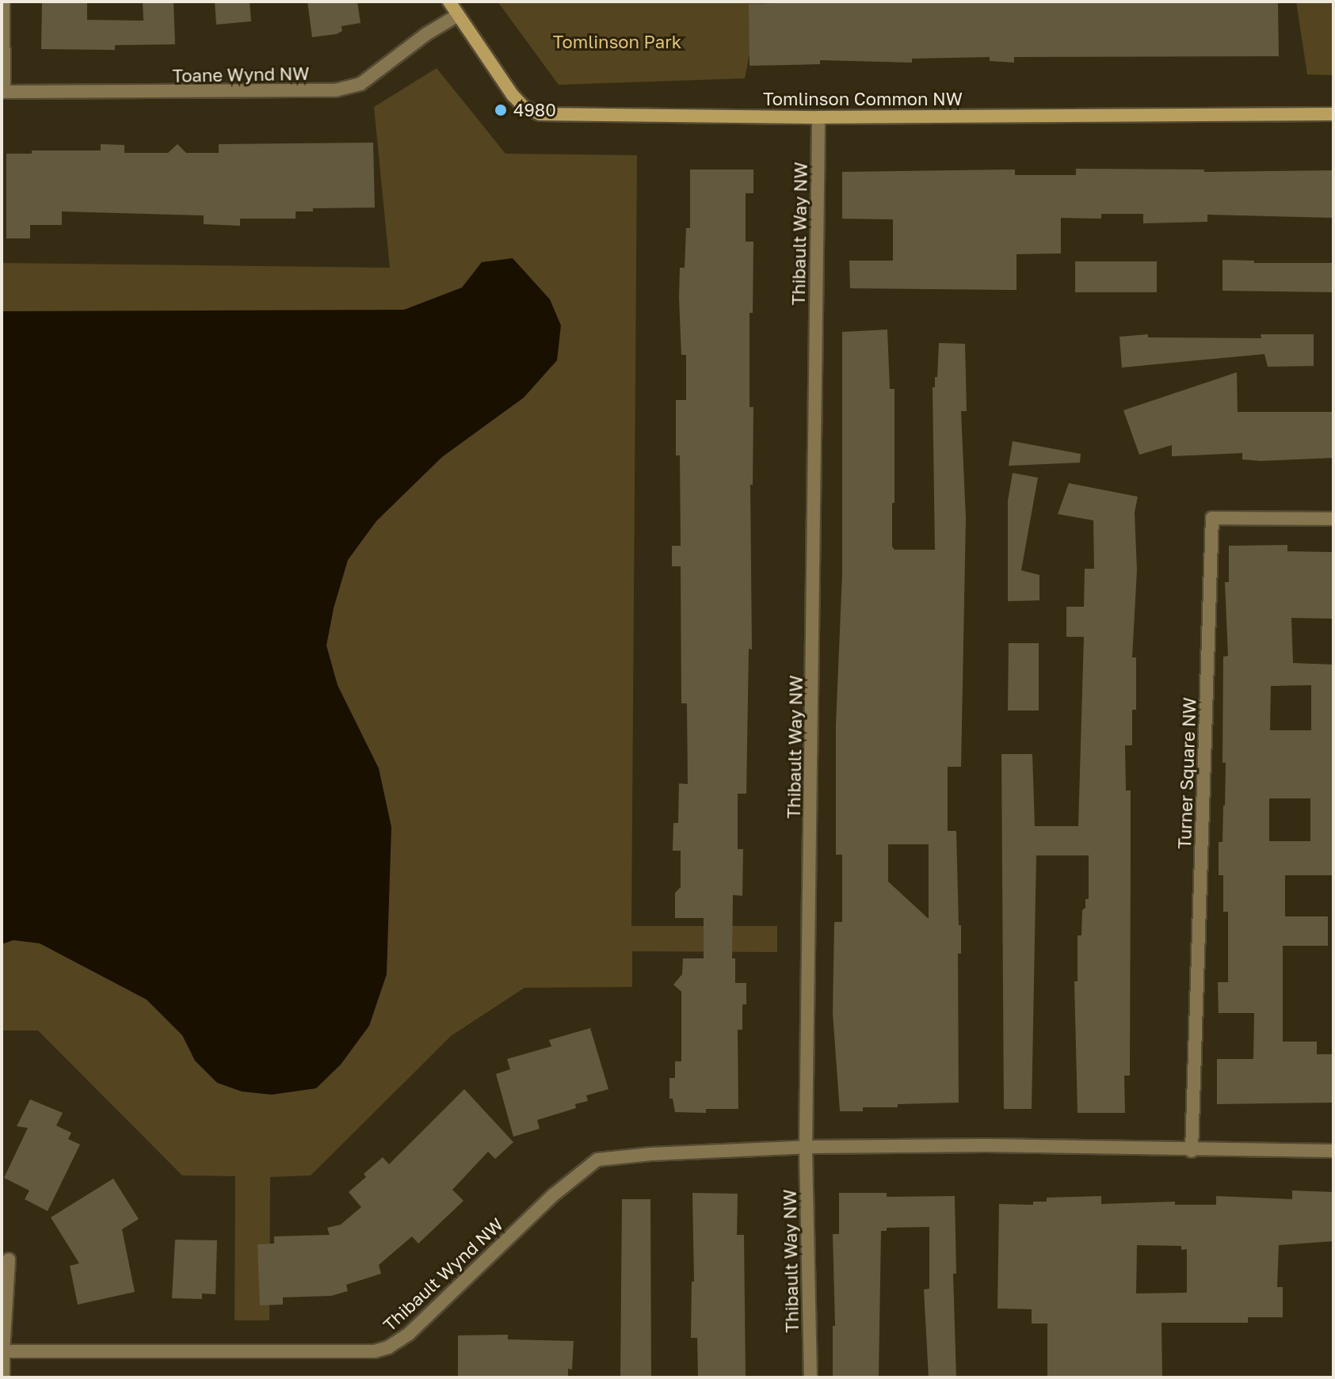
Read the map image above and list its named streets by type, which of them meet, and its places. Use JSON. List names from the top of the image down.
{
  "streets": {
    "street": [
      "Toane Wynd NW",
      "Tomlinson Common NW",
      "Thibault Way NW",
      "Turner Square NW",
      "Thibault Wynd NW"
    ]
  },
  "crossings": [
    ["Toane Wynd NW", "Tomlinson Common NW"],
    ["Tomlinson Common NW", "Thibault Way NW"],
    ["Thibault Way NW", "Thibault Wynd NW"]
  ],
  "parks": ["Tomlinson Park"],
  "places": ["4980"]
}
